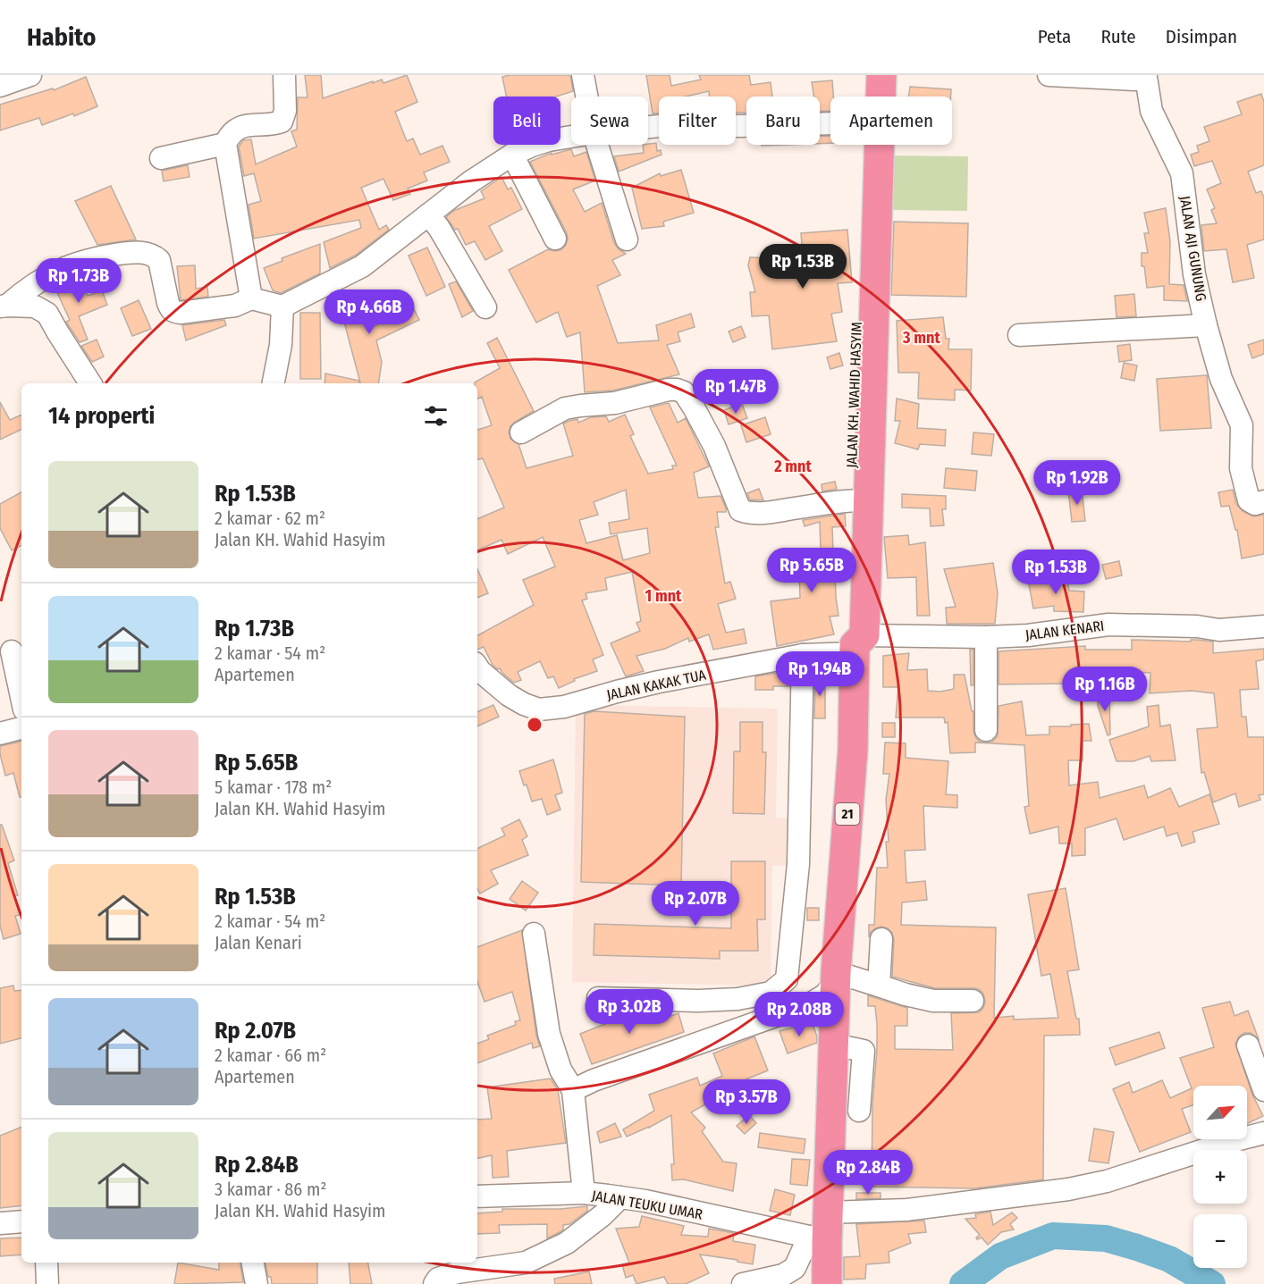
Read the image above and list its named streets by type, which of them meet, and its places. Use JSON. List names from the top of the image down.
{
  "streets": {
    "highway": ["JALAN KH. WAHID HASYIM", "21"],
    "street": [
      "JALAN AJI GUNUNG",
      "JALAN KENARI",
      "JALAN KAKAK TUA",
      "JALAN TEUKU UMAR"
    ]
  },
  "crossings": [
    ["JALAN KH. WAHID HASYIM", "JALAN KENARI"],
    ["JALAN KH. WAHID HASYIM", "JALAN KAKAK TUA"],
    ["JALAN KH. WAHID HASYIM", "JALAN TEUKU UMAR"],
    ["JALAN KENARI", "JALAN KAKAK TUA"]
  ],
  "north": "top right",
  "page": {
    "header": "Habito",
    "nav": ["Peta", "Rute", "Disimpan"],
    "chip": [
      "Beli",
      "Sewa",
      "Filter",
      "Baru",
      "Apartemen"
    ],
    "price": [
      "Rp 1.53B",
      "Rp 1.73B",
      "Rp 4.66B",
      "Rp 1.47B",
      "Rp 1.92B",
      "Rp 5.65B",
      "Rp 1.53B",
      "Rp 1.94B",
      "Rp 1.16B",
      "Rp 2.07B",
      "Rp 3.02B",
      "Rp 2.08B",
      "Rp 3.57B",
      "Rp 2.84B"
    ],
    "heading": "14 properti",
    "list": [
      {
        "name": "Rp 1.53B",
        "note": "2 kamar · 62 m² · Jalan KH. Wahid Hasyim"
      },
      {
        "name": "Rp 1.73B",
        "note": "2 kamar · 54 m² · Apartemen"
      },
      {
        "name": "Rp 5.65B",
        "note": "5 kamar · 178 m² · Jalan KH. Wahid Hasyim"
      },
      {
        "name": "Rp 1.53B",
        "note": "2 kamar · 54 m² · Jalan Kenari"
      },
      {
        "name": "Rp 2.07B",
        "note": "2 kamar · 66 m² · Apartemen"
      },
      {
        "name": "Rp 2.84B",
        "note": "3 kamar · 86 m² · Jalan KH. Wahid Hasyim"
      }
    ],
    "map_buttons": ["+", "−"]
  },
  "rings": ["3 mnt", "2 mnt", "1 mnt"]
}
